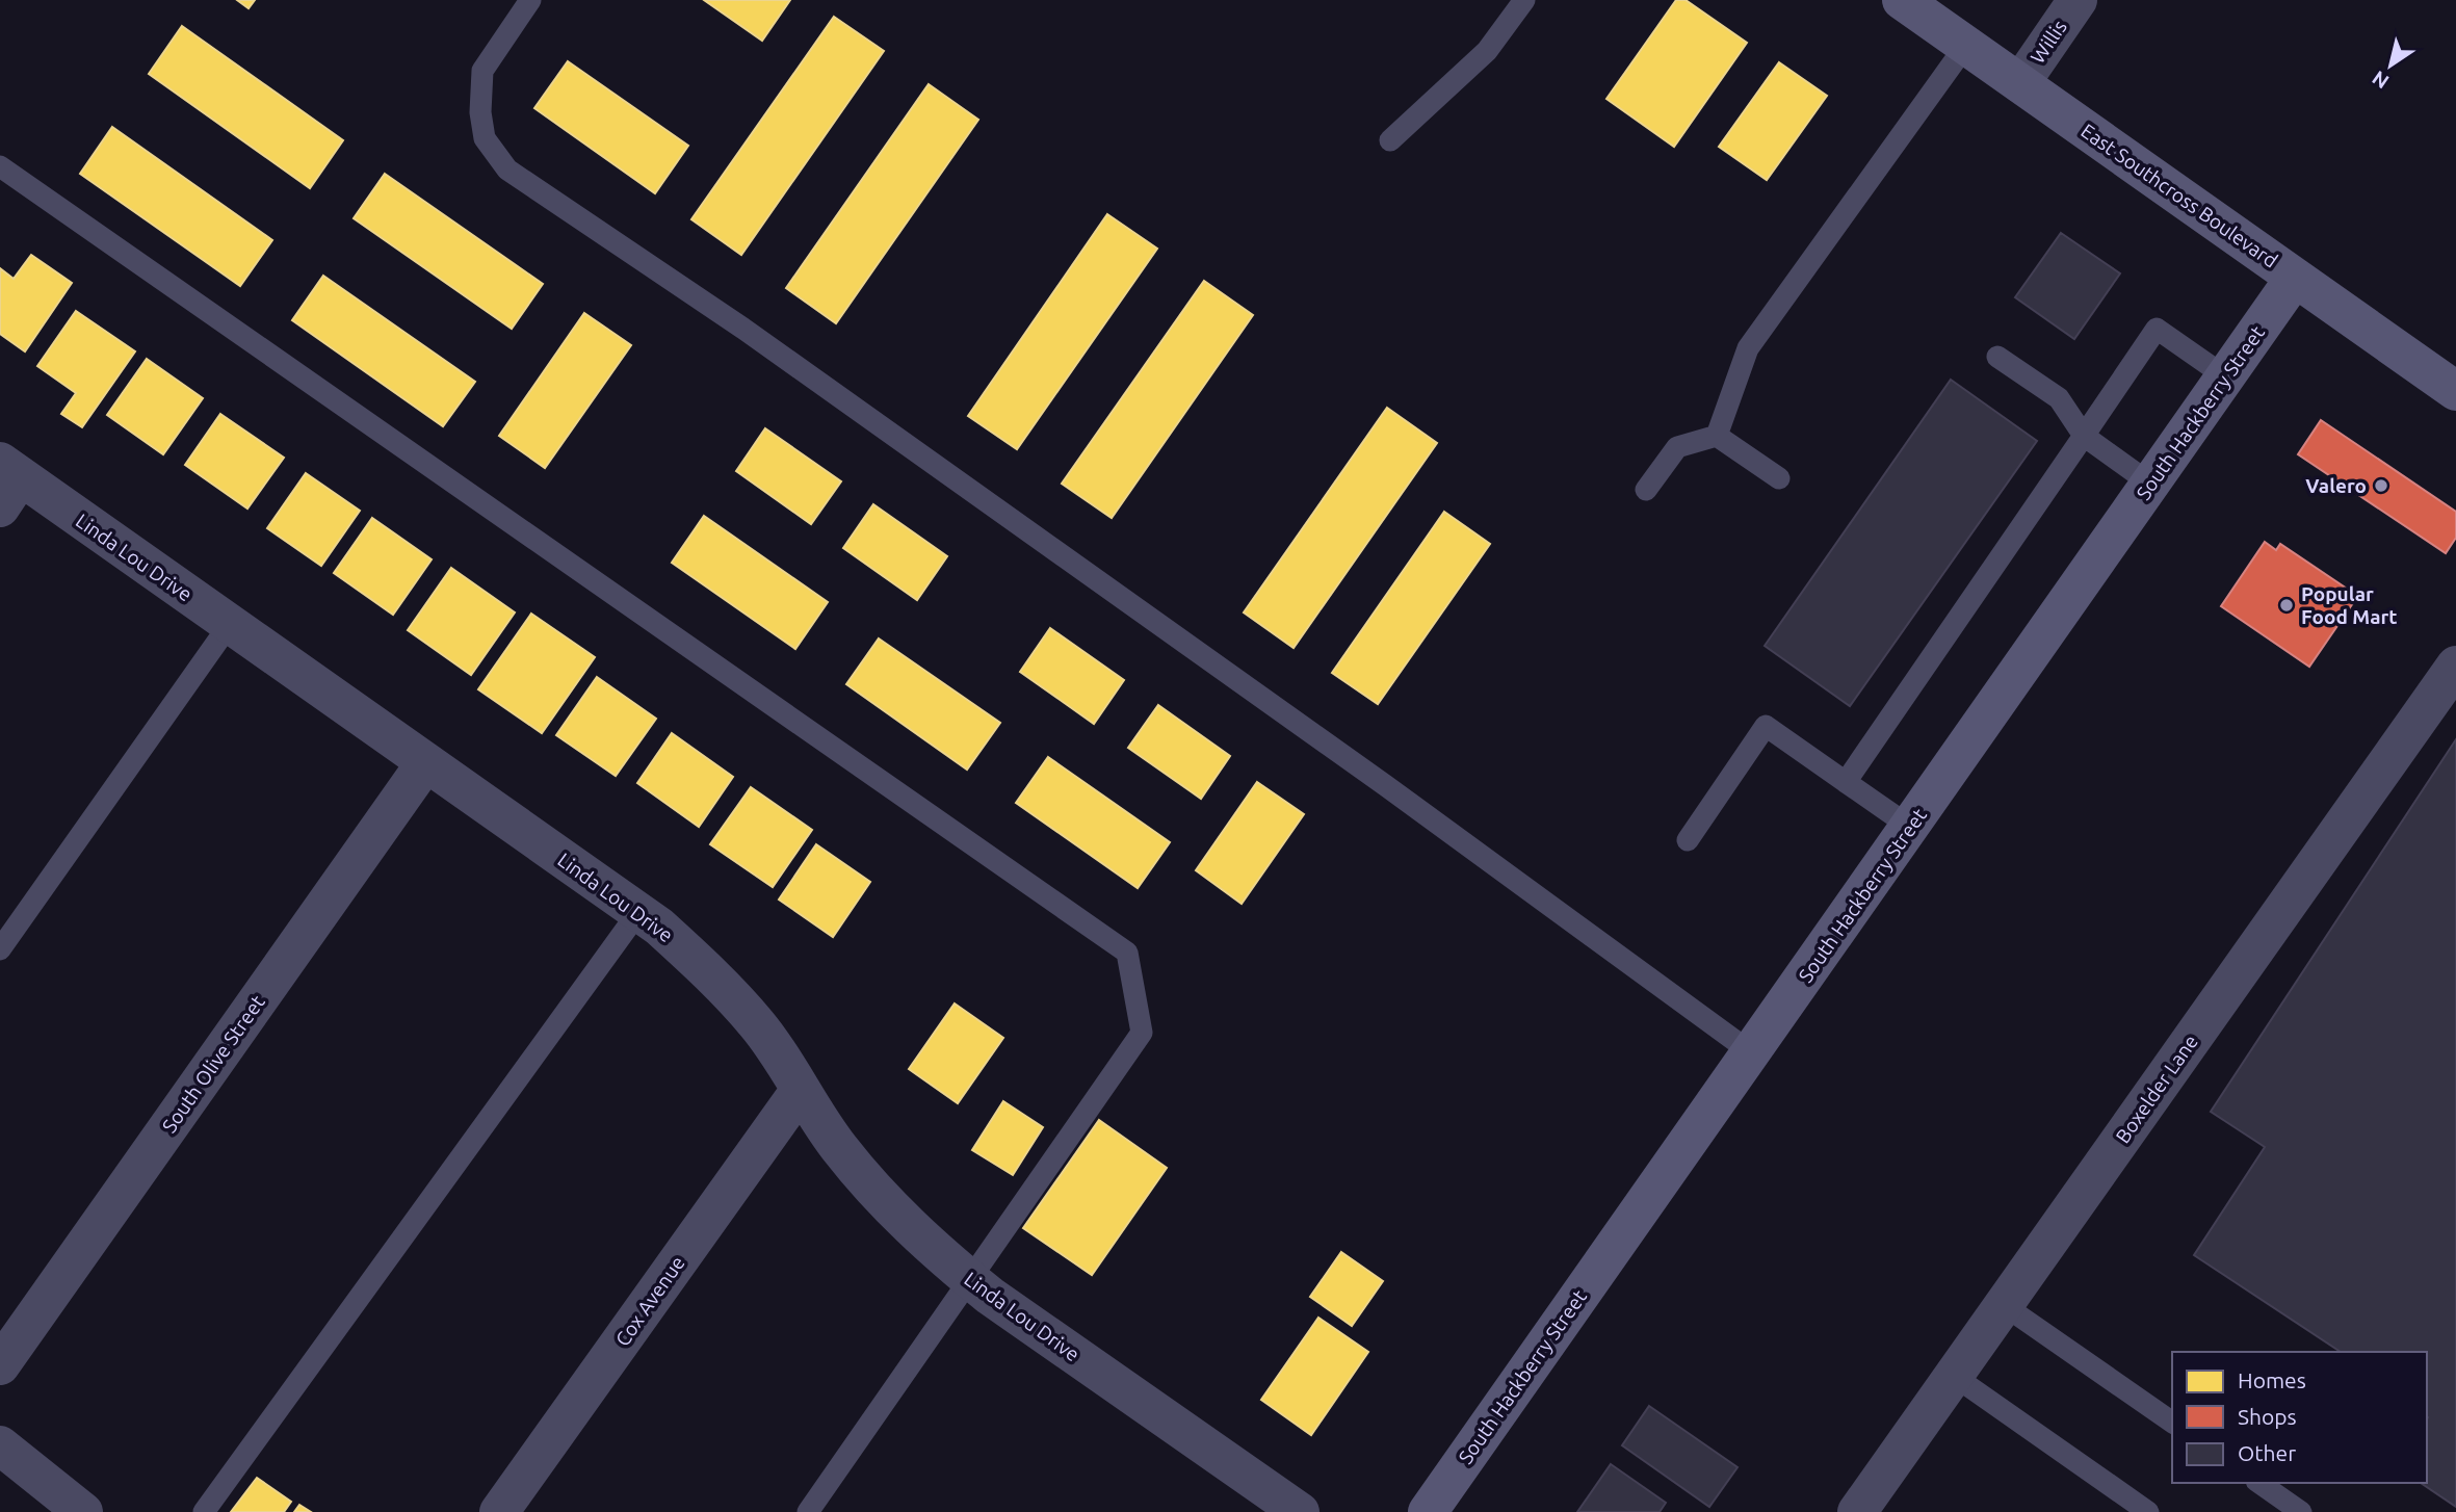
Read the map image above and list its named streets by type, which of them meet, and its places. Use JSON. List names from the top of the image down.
{
  "streets": {
    "main road": ["East Southcross Boulevard", "South Hackberry Street"],
    "street": [
      "Willis",
      "Linda Lou Drive",
      "South Olive Street",
      "Boxelder Lane",
      "Cox Avenue"
    ]
  },
  "crossings": [
    ["Willis", "East Southcross Boulevard"],
    ["East Southcross Boulevard", "South Hackberry Street"],
    ["Linda Lou Drive", "South Olive Street"],
    ["Linda Lou Drive", "Cox Avenue"]
  ],
  "places": ["Valero", "Popular Food Mart"],
  "legend": ["Homes", "Shops", "Other"],
  "north": "bottom left"
}
